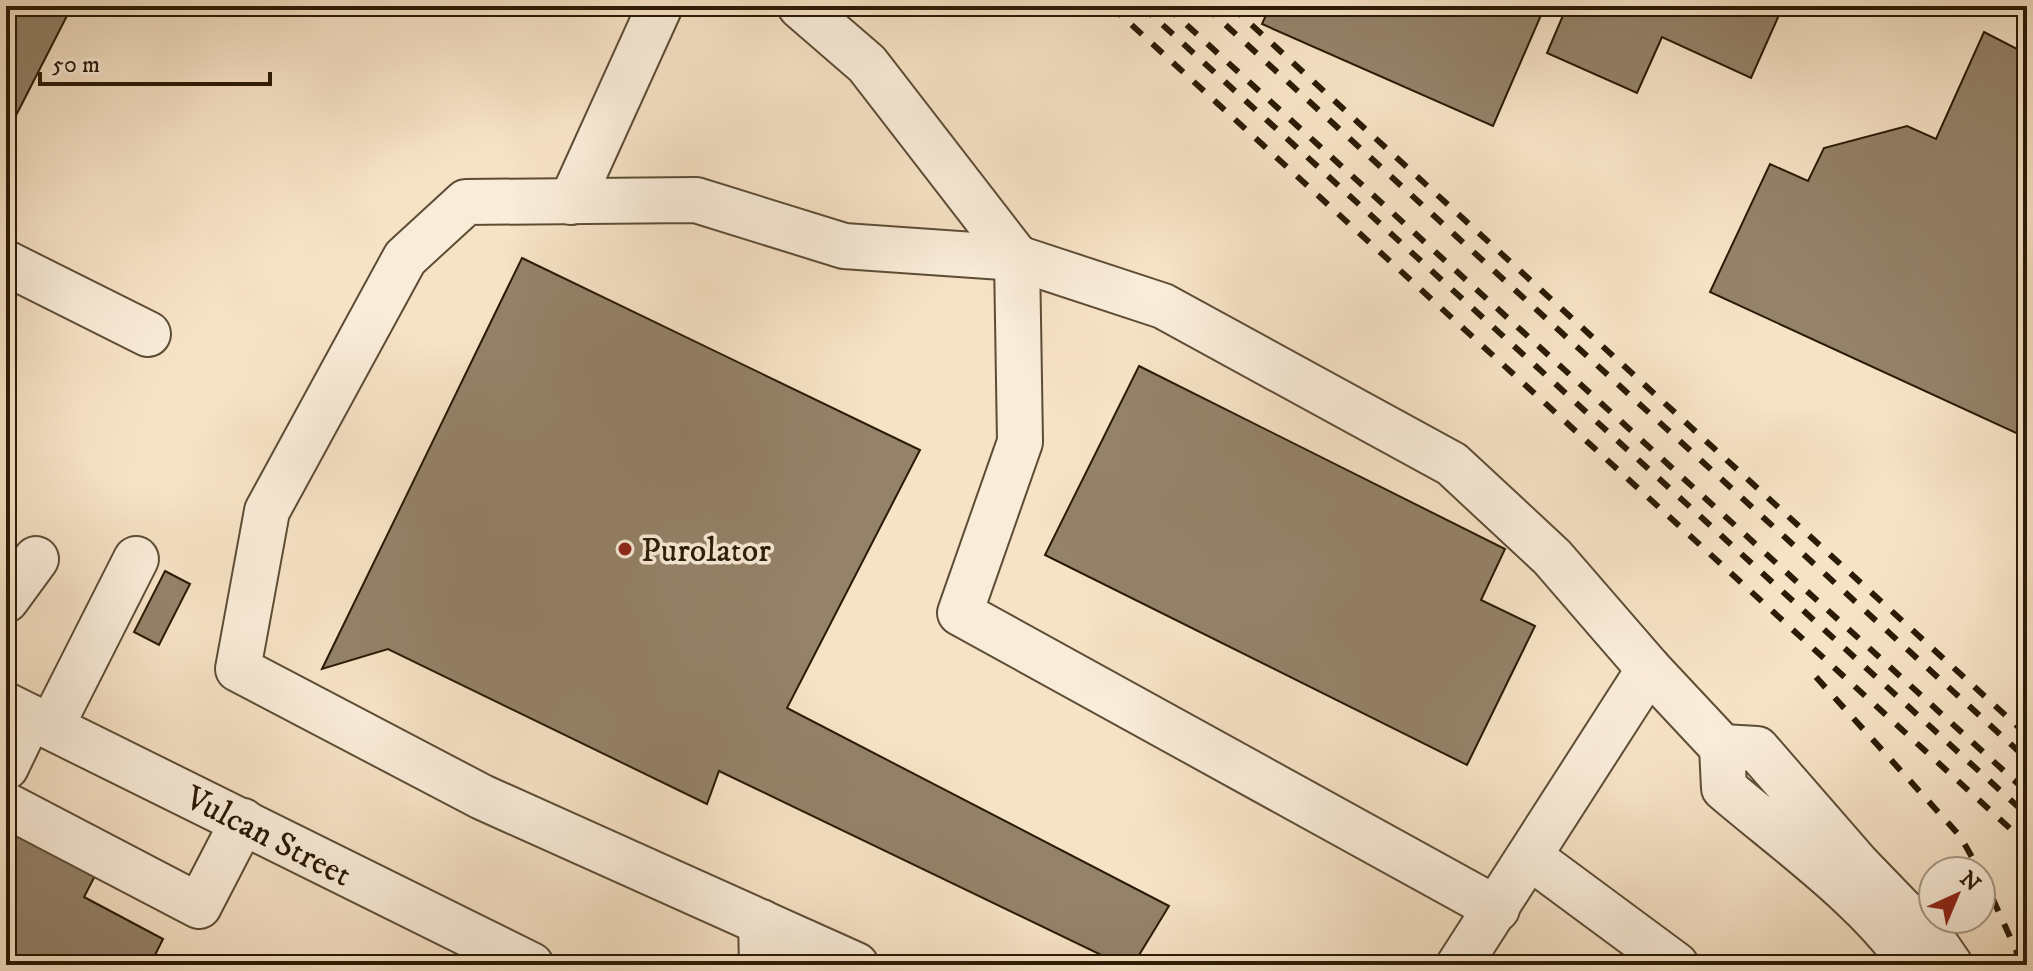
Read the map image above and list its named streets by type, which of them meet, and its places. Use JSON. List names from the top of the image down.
{
  "streets": {
    "street": ["Vulcan Street"]
  },
  "places": ["Purolator"],
  "scale_bar": "50 m",
  "north": "top right"
}
